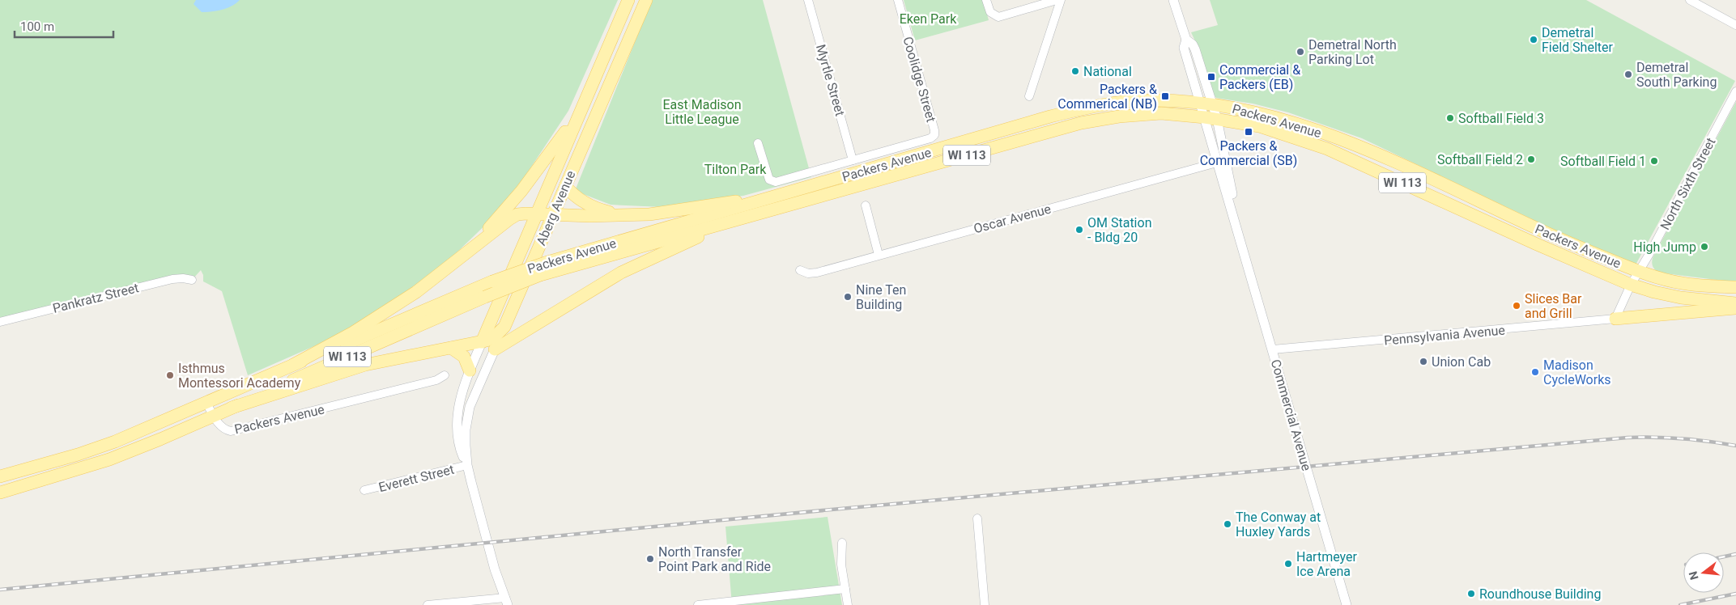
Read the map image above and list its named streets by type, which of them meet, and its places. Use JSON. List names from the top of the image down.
{
  "streets": {
    "main road": ["Packers Avenue", "WI 113", "Aberg Avenue"],
    "street": [
      "Coolidge Street",
      "Myrtle Street",
      "North Sixth Street",
      "Oscar Avenue",
      "Pankratz Street",
      "Pennsylvania Avenue",
      "Commercial Avenue",
      "Everett Street"
    ]
  },
  "crossings": [
    ["Coolidge Street", "Myrtle Street"],
    ["Packers Avenue", "WI 113"],
    ["Packers Avenue", "North Sixth Street"],
    ["Packers Avenue", "Commercial Avenue"],
    ["WI 113", "North Sixth Street"],
    ["North Sixth Street", "Pennsylvania Avenue"],
    ["Aberg Avenue", "Everett Street"],
    ["Oscar Avenue", "Commercial Avenue"],
    ["Pennsylvania Avenue", "Commercial Avenue"]
  ],
  "parks": ["Eken Park", "East Madison Little League", "Tilton Park"],
  "places": {
    "other": [
      "Demetral Field Shelter",
      "Demetral North Parking Lot",
      "National",
      "Demetral South Parking",
      "Softball Field 3",
      "Softball Field 2",
      "Softball Field 1",
      "OM Station - Bldg 20",
      "High Jump",
      "Nine Ten Building",
      "Slices Bar and Grill",
      "Union Cab",
      "Madison CycleWorks",
      "Isthmus Montessori Academy",
      "The Conway at Huxley Yards",
      "North Transfer Point Park and Ride",
      "Hartmeyer Ice Arena",
      "Roundhouse Building"
    ],
    "transit": ["Commercial & Packers (EB)", "Packers & Commerical (NB)", "Packers & Commercial (SB)"]
  },
  "scale_bar": "100 m",
  "north": "left"
}
